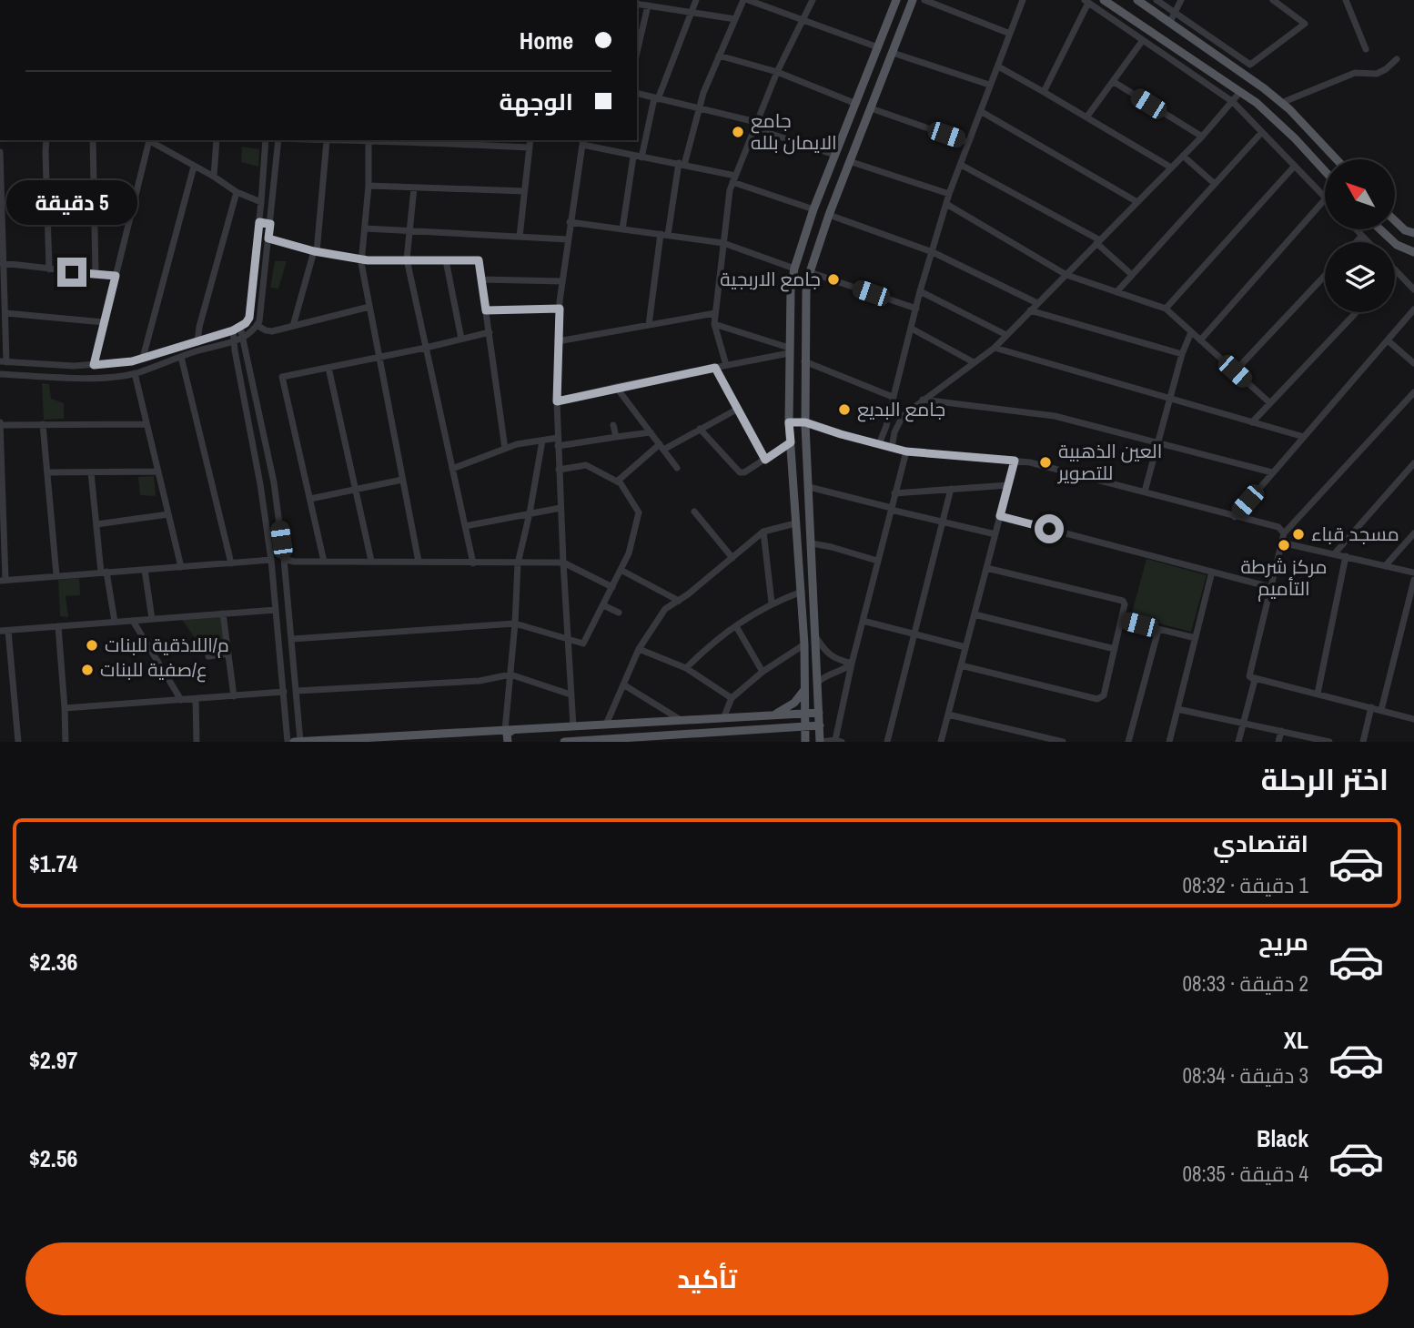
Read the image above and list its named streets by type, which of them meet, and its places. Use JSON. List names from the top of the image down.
{
  "places": [
    "جامع الايمان بلله",
    "جامع الاربجية",
    "جامع البديع",
    "العين الذهبية للتصوير",
    "مسجد قباء",
    "مركز شرطة التأميم",
    "م/اللاذقية للبنات",
    "ع/صفية للبنات"
  ],
  "north": "top left",
  "page": {
    "banner": ["Home", "الوجهة"],
    "bubble": "5 دقيقة",
    "heading": "اختر الرحلة",
    "list": [
      {
        "name": "اقتصادي",
        "note": "1 دقيقة · 08:32",
        "value": "$1.74"
      },
      {
        "name": "مريح",
        "note": "2 دقيقة · 08:33",
        "value": "$2.36"
      },
      {
        "name": "XL",
        "note": "3 دقيقة · 08:34",
        "value": "$2.97"
      },
      {
        "name": "Black",
        "note": "4 دقيقة · 08:35",
        "value": "$2.56"
      }
    ],
    "buttons": "تأكيد"
  }
}
